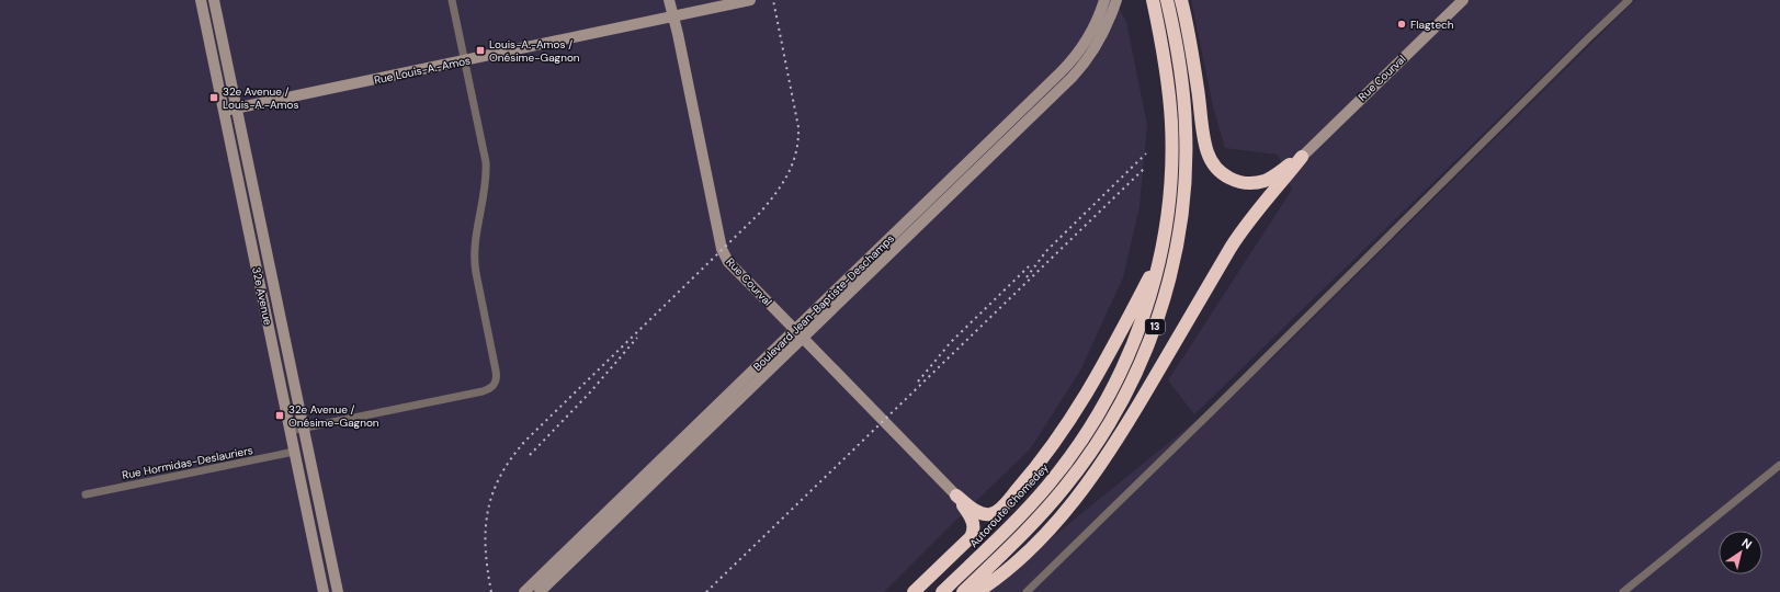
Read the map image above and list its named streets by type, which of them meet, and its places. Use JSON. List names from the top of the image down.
{
  "streets": {
    "highway": ["13", "Autoroute Chomedey"],
    "street": [
      "Rue Louis-A.-Amos",
      "Rue Courval",
      "32e Avenue",
      "Boulevard Jean-Baptiste-Deschamps",
      "Rue Hormidas-Deslauriers"
    ]
  },
  "crossings": [
    ["Rue Louis-A.-Amos", "Rue Courval"],
    ["Rue Louis-A.-Amos", "32e Avenue"],
    ["Rue Courval", "Boulevard Jean-Baptiste-Deschamps"],
    ["32e Avenue", "Rue Hormidas-Deslauriers"]
  ],
  "places": {
    "other": ["Flagtech"],
    "transit": ["Louis-A.-Amos / Onésime-Gagnon", "32e Avenue / Louis-A.-Amos", "32e Avenue / Onésime-Gagnon"]
  },
  "north": "top right"
}
